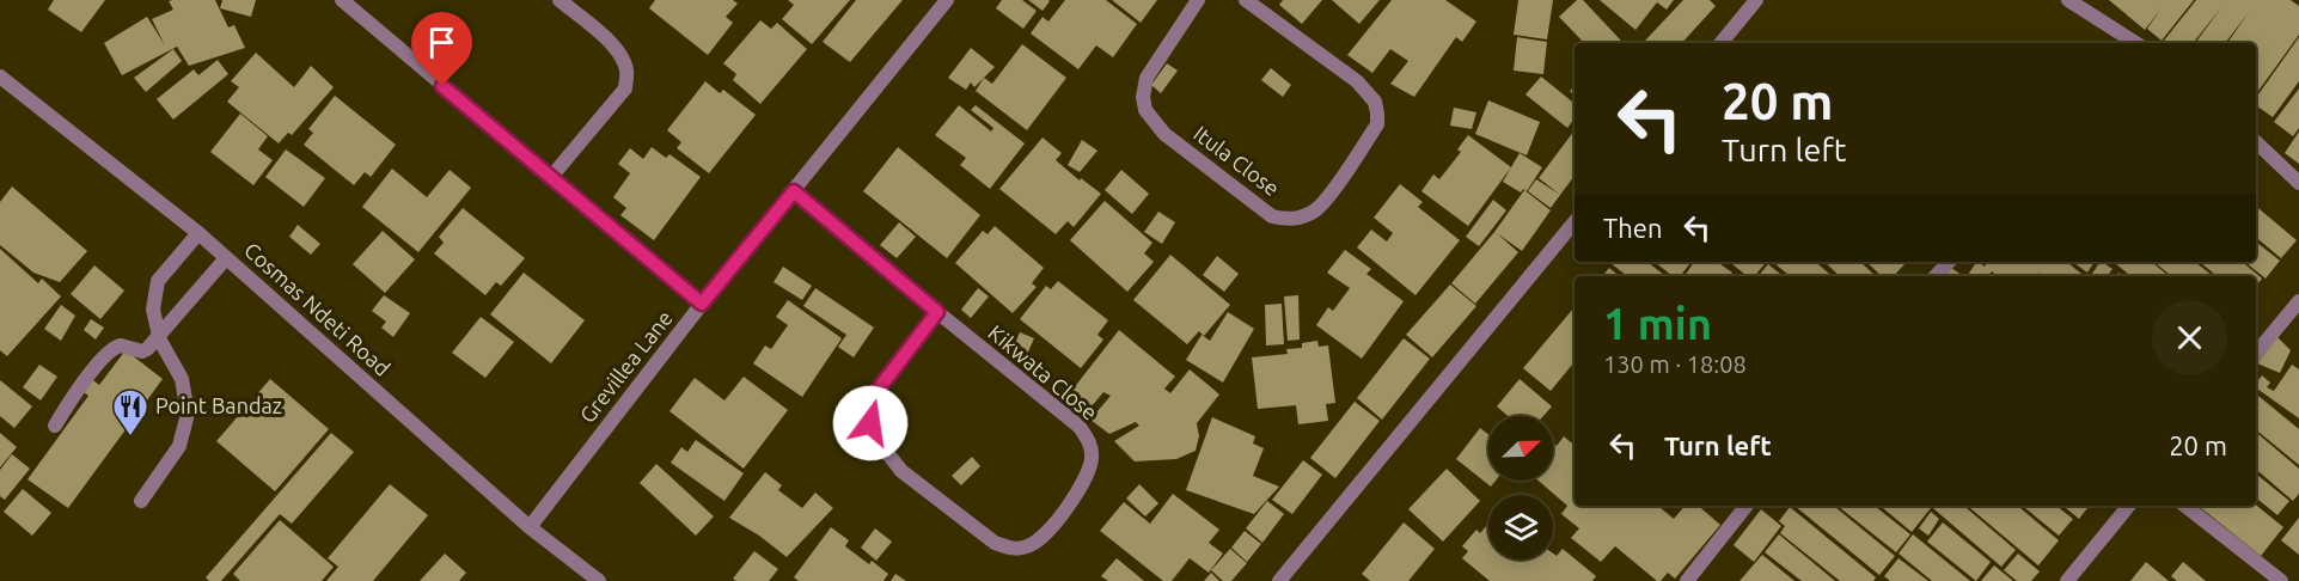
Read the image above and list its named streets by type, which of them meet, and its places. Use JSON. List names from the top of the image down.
{
  "streets": {
    "street": [
      "Itula Close",
      "Cosmas Ndeti Road",
      "Grevillea Lane",
      "Kikwata Close"
    ]
  },
  "crossings": [
    ["Cosmas Ndeti Road", "Grevillea Lane"]
  ],
  "places": {
    "restaurant": ["Point Bandaz"]
  },
  "north": "top right",
  "page": {
    "turn": ["20 m", "Turn left"],
    "then": "Then",
    "heading": ["1 min", "130 m · 18:08"],
    "list": [
      {
        "name": "Turn left",
        "value": "20 m"
      }
    ]
  }
}
